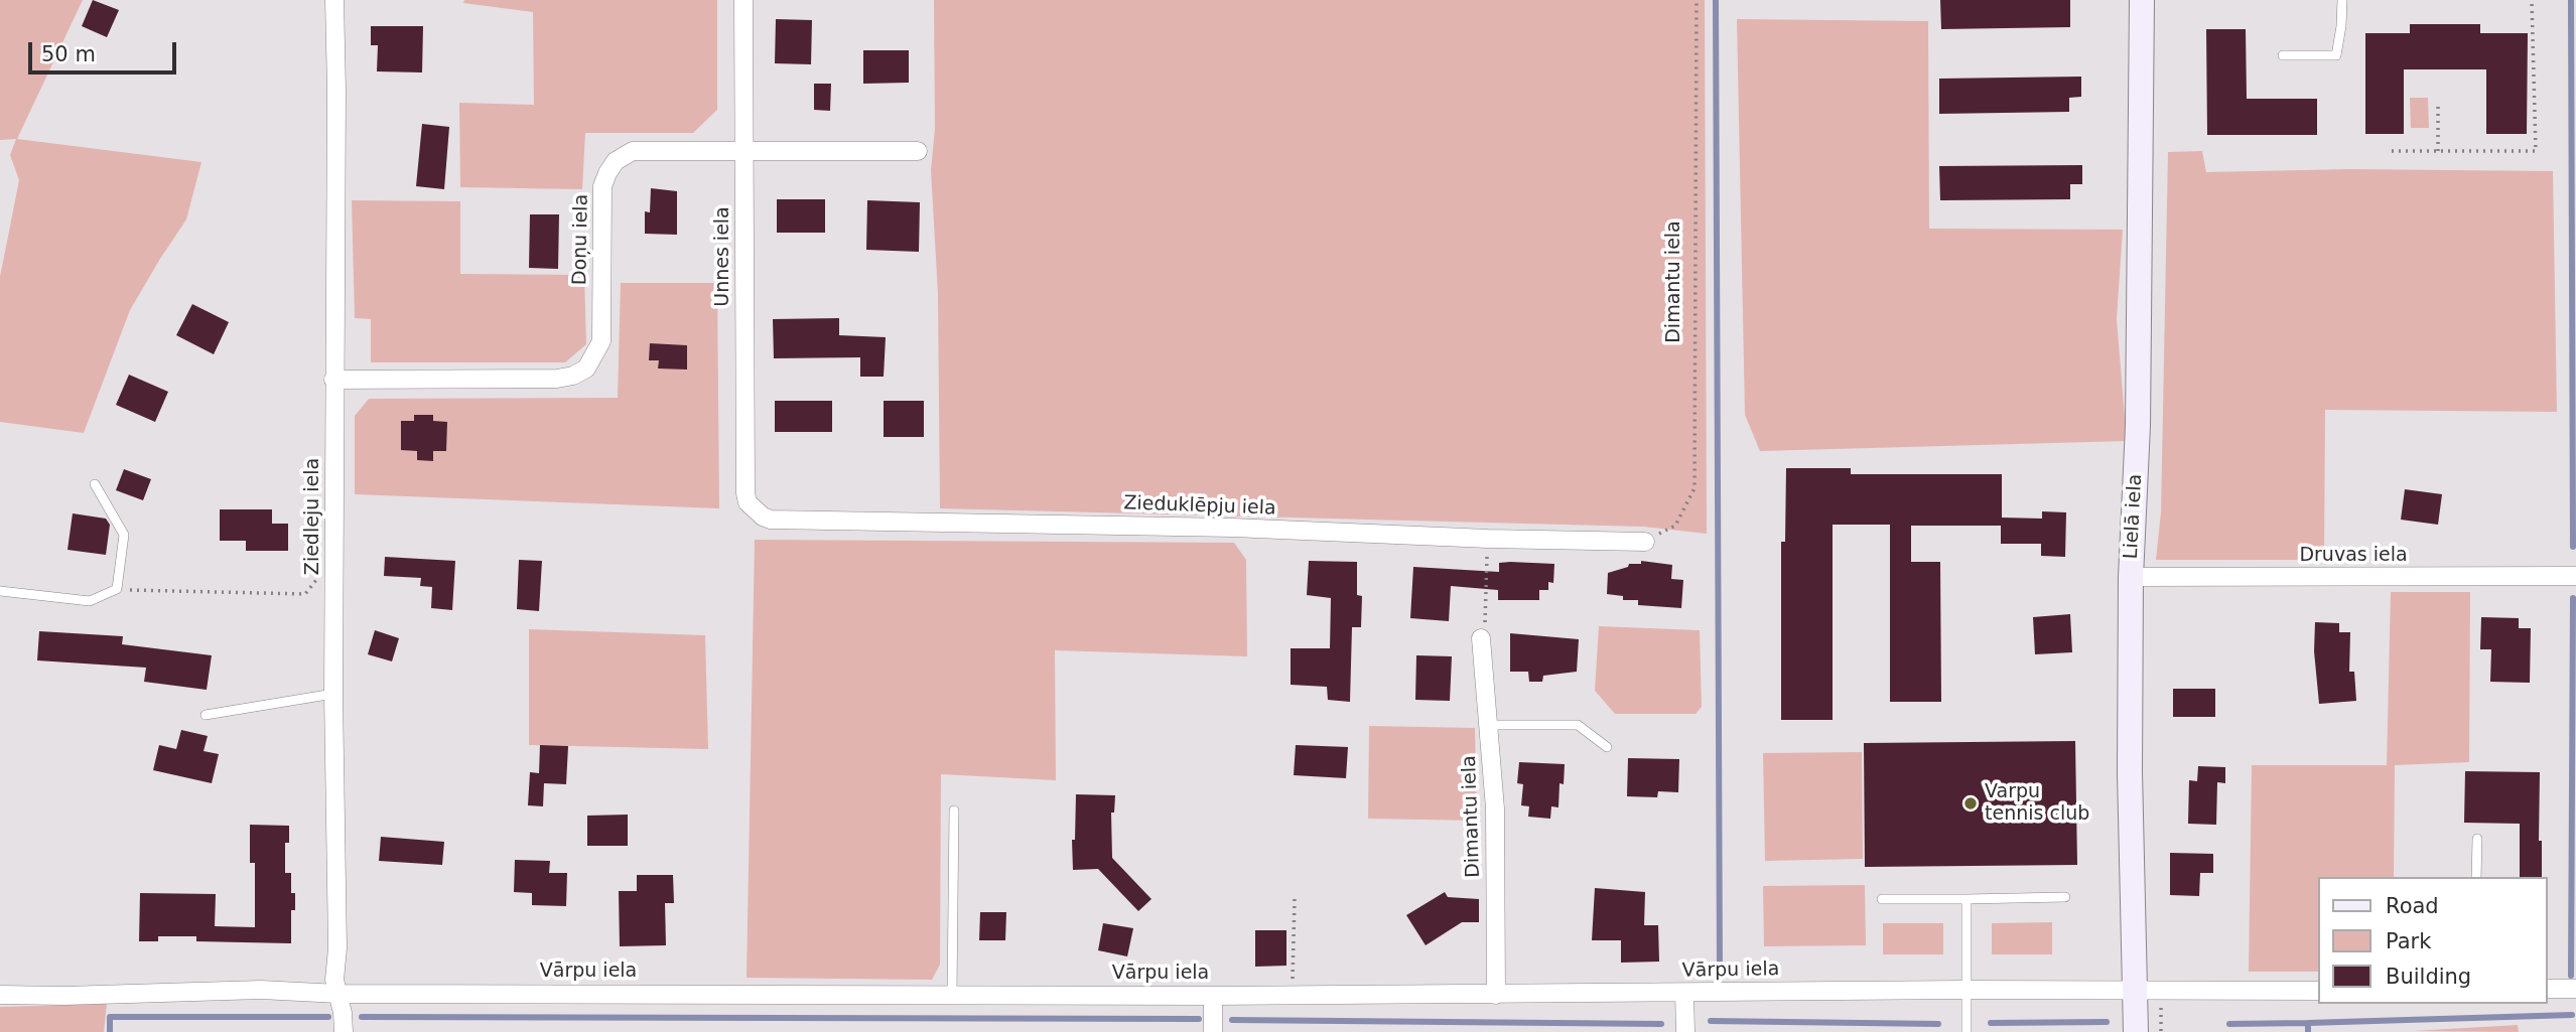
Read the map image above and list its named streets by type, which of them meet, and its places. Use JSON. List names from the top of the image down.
{
  "streets": {
    "street": [
      "Doņu iela",
      "Unnes iela",
      "Dimantu iela",
      "Zieduklēpju iela",
      "Ziedleju iela",
      "Lielā iela",
      "Druvas iela",
      "Vārpu iela"
    ]
  },
  "crossings": [
    ["Doņu iela", "Unnes iela"],
    ["Doņu iela", "Ziedleju iela"],
    ["Unnes iela", "Zieduklēpju iela"],
    ["Dimantu iela", "Zieduklēpju iela"],
    ["Dimantu iela", "Vārpu iela"],
    ["Ziedleju iela", "Vārpu iela"],
    ["Lielā iela", "Druvas iela"],
    ["Lielā iela", "Vārpu iela"]
  ],
  "places": ["Varpu tennis club"],
  "legend": ["Road", "Park", "Building"],
  "scale_bar": "50 m"
}
